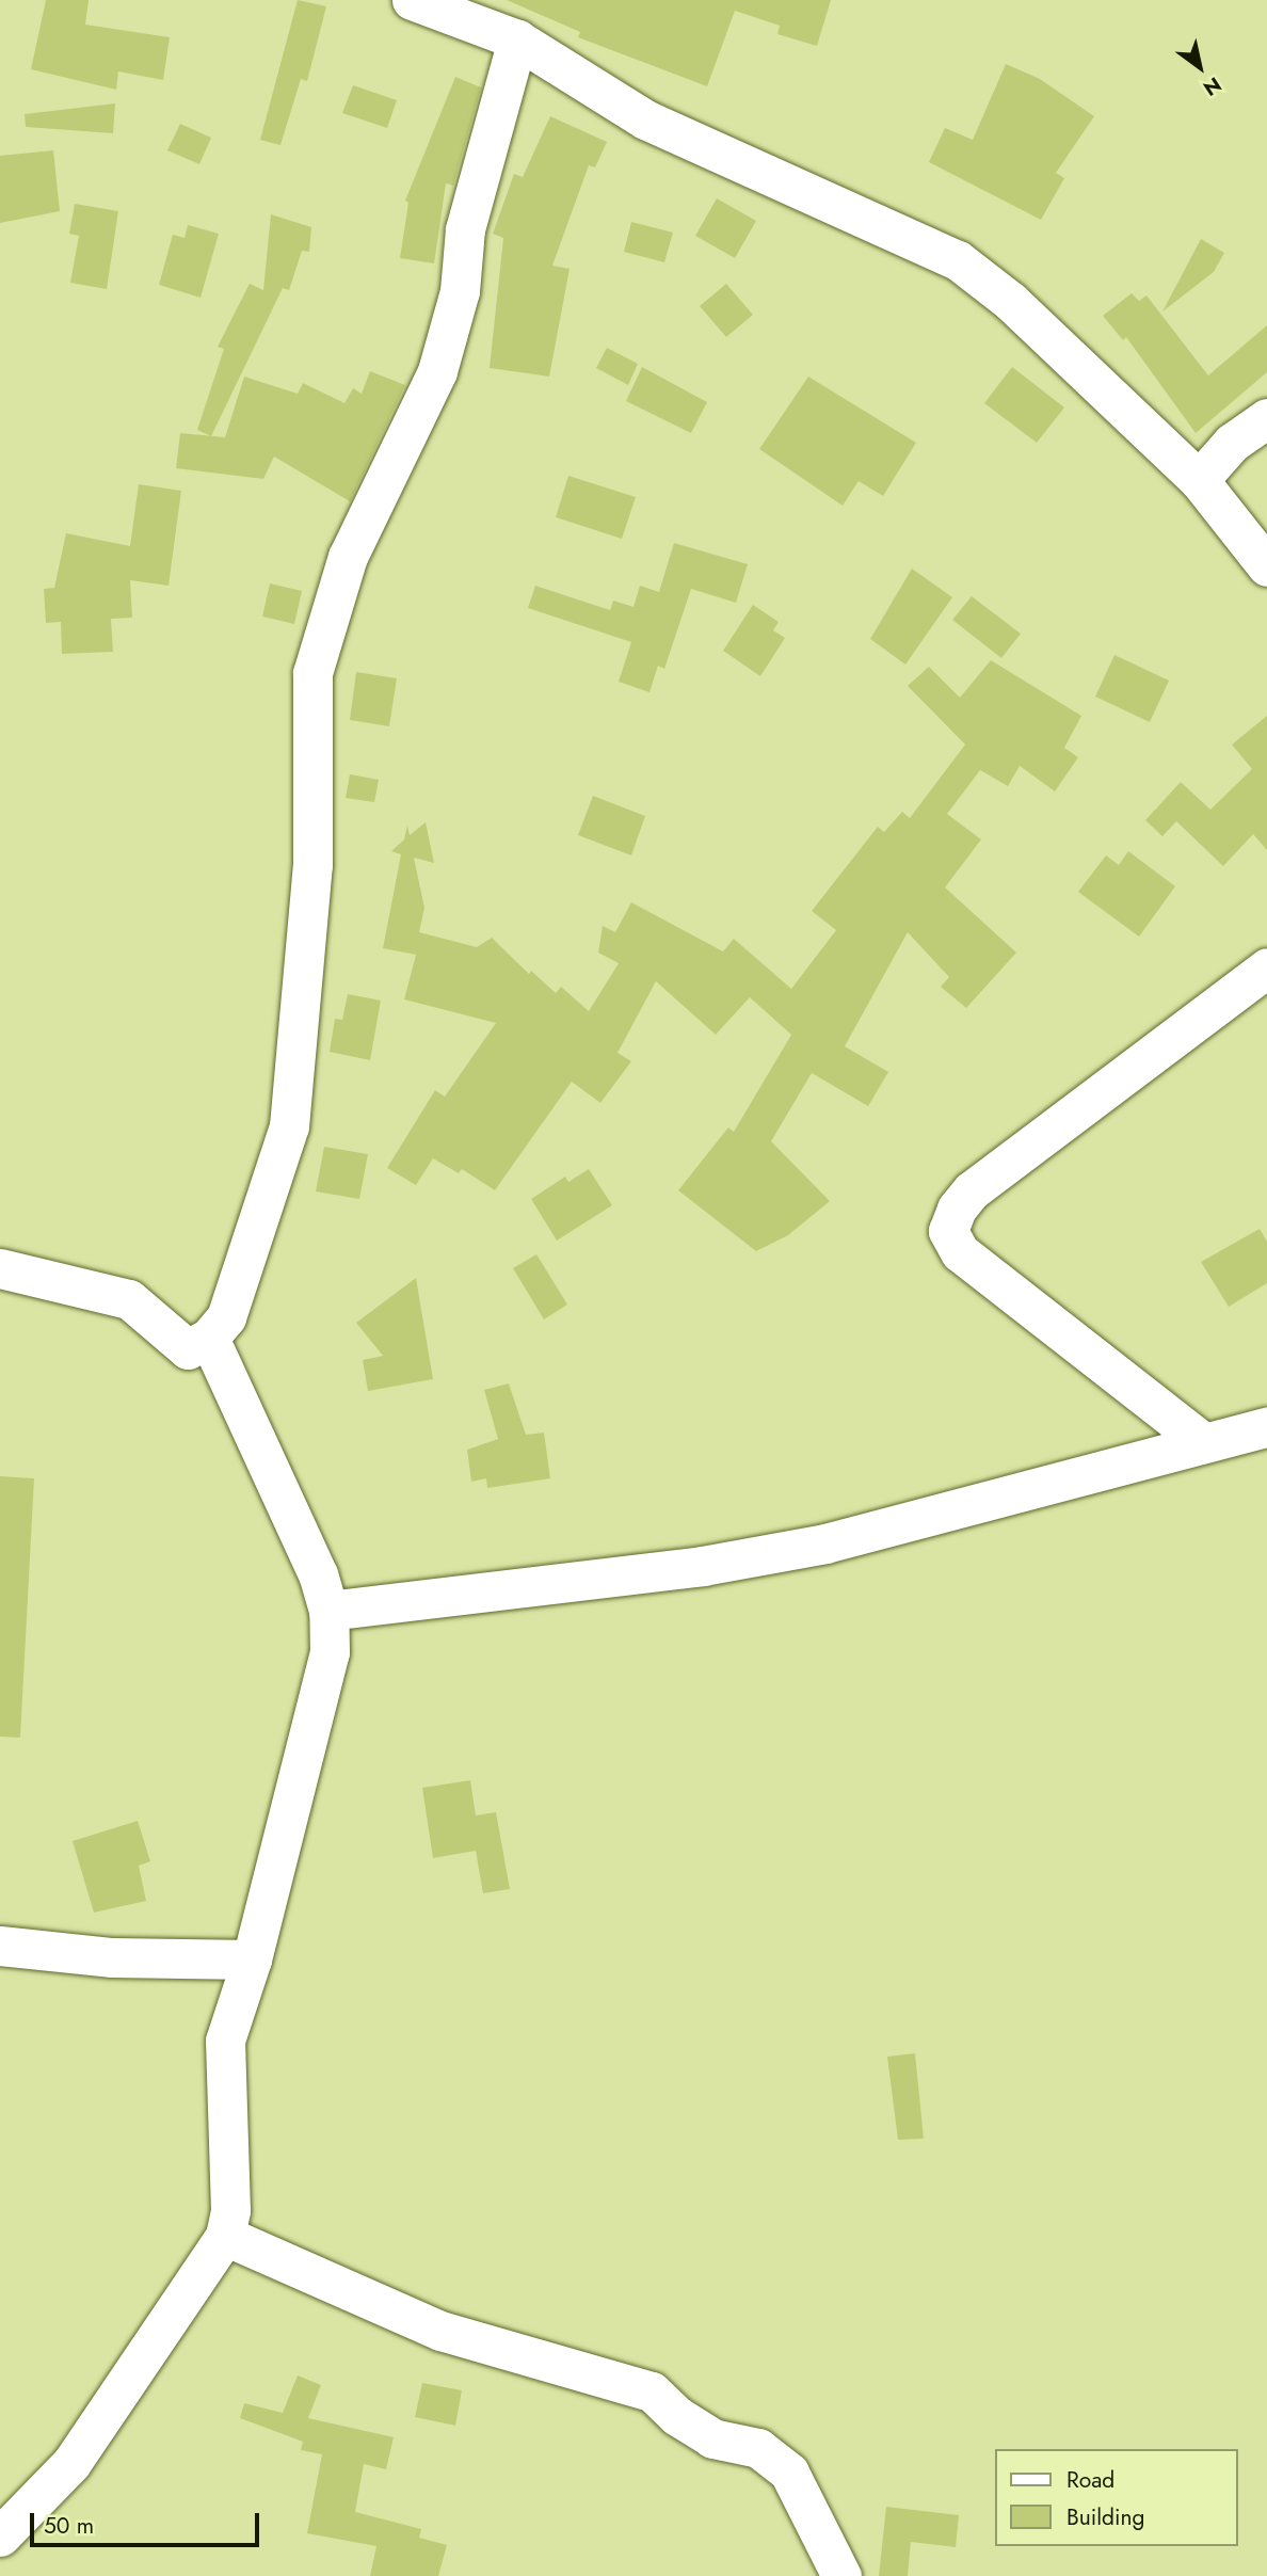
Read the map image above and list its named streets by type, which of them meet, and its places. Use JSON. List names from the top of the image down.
{
  "legend": ["Road", "Building"],
  "scale_bar": "50 m",
  "north": "bottom right"
}
